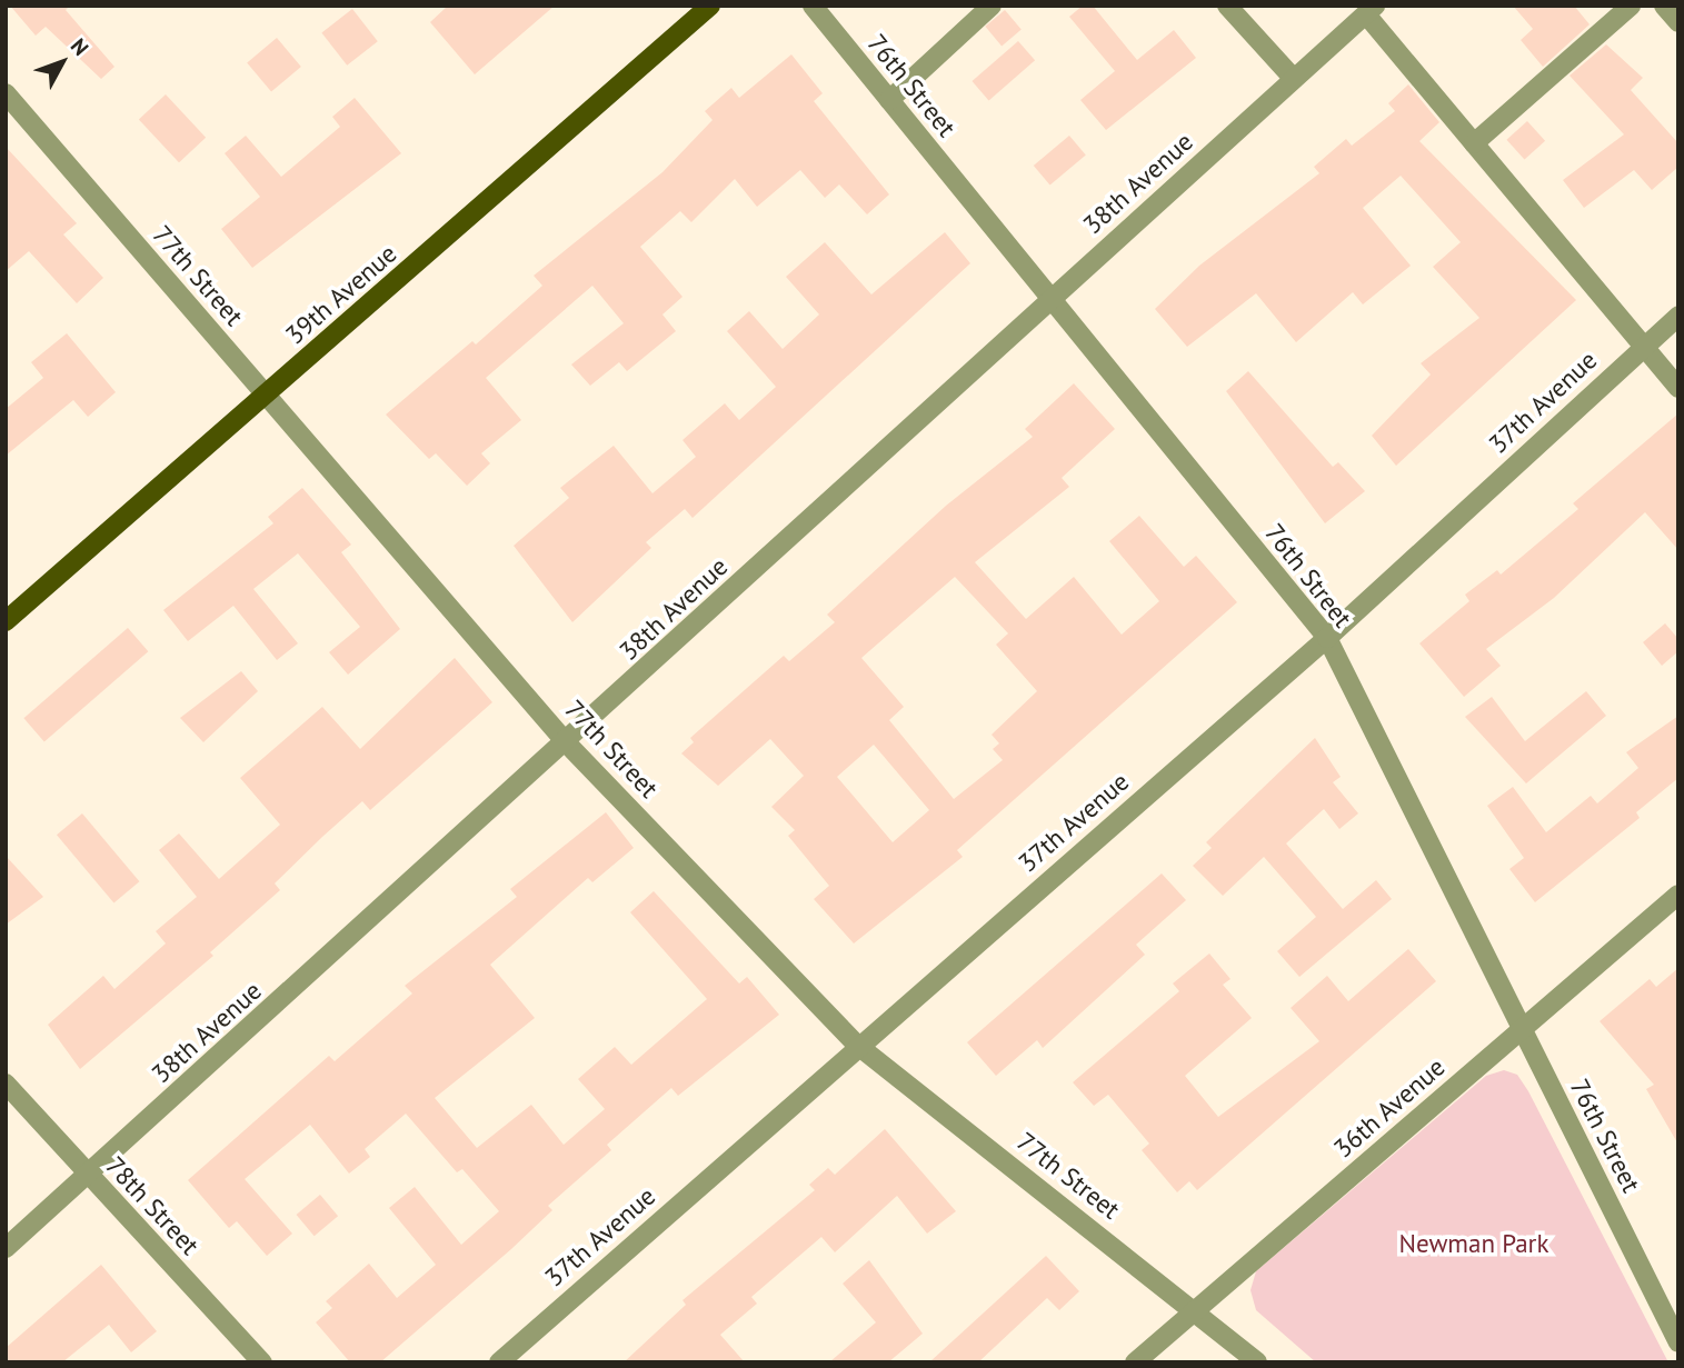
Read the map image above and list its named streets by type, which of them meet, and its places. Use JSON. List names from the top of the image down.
{
  "streets": {
    "main road": ["39th Avenue"],
    "street": [
      "76th Street",
      "38th Avenue",
      "77th Street",
      "37th Avenue",
      "36th Avenue",
      "78th Street"
    ]
  },
  "crossings": [
    ["76th Street", "38th Avenue"],
    ["76th Street", "37th Avenue"],
    ["76th Street", "36th Avenue"],
    ["38th Avenue", "77th Street"],
    ["38th Avenue", "78th Street"],
    ["77th Street", "39th Avenue"],
    ["77th Street", "37th Avenue"],
    ["77th Street", "36th Avenue"]
  ],
  "parks": ["Newman Park"],
  "north": "top right"
}
